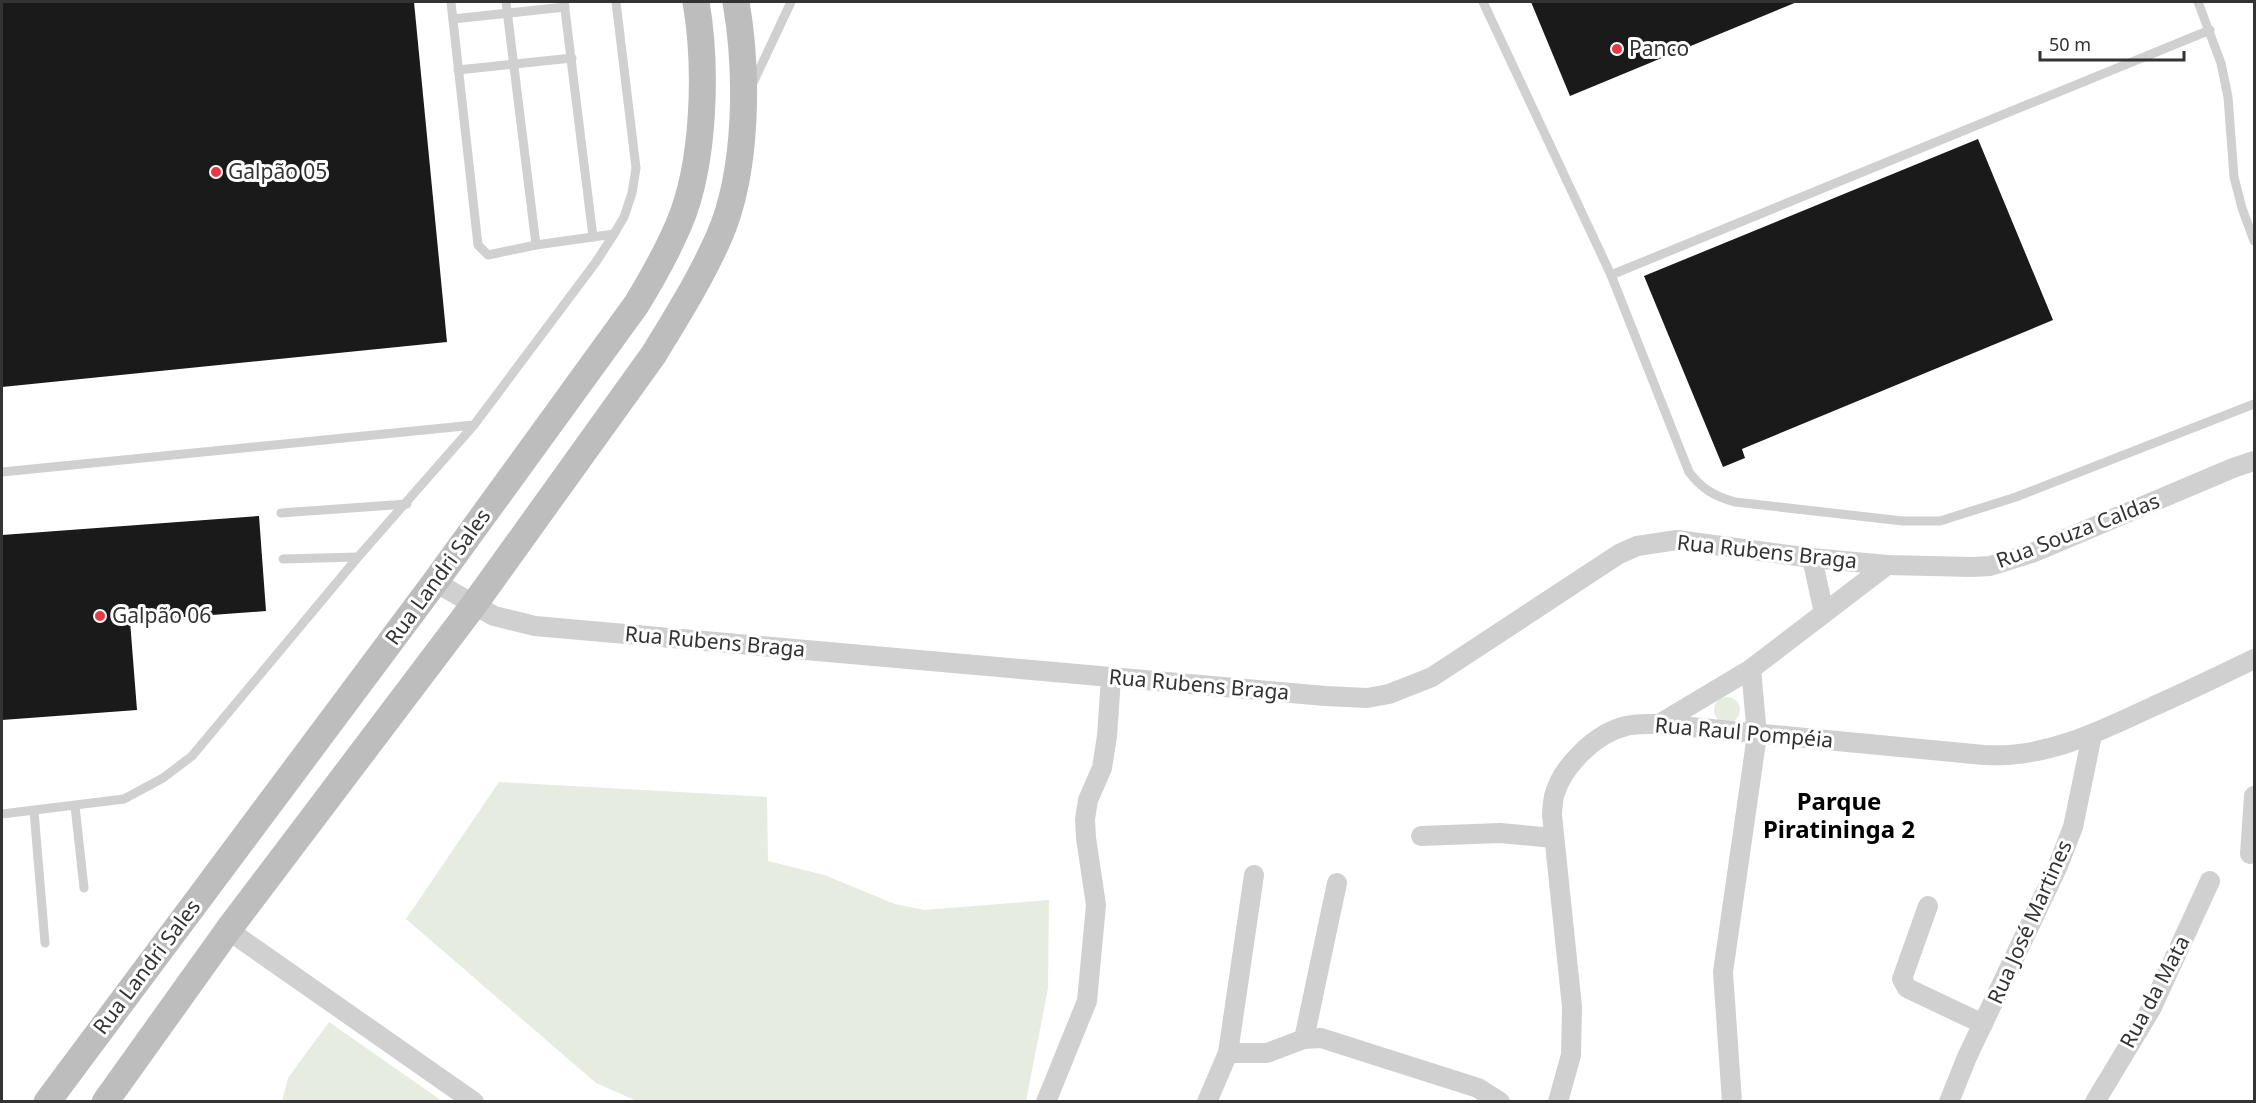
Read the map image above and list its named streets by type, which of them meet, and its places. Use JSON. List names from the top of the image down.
{
  "streets": {
    "street": [
      "Rua Souza Caldas",
      "Rua Rubens Braga",
      "Rua Landri Sales",
      "Rua Raul Pompéia",
      "Rua José Martines",
      "Rua da Mata"
    ]
  },
  "crossings": [
    ["Rua Souza Caldas", "Rua Rubens Braga"],
    ["Rua Rubens Braga", "Rua Landri Sales"],
    ["Rua Raul Pompéia", "Rua José Martines"]
  ],
  "districts": ["Parque Piratininga 2"],
  "places": ["Panco", "Galpão 05", "Galpão 06"],
  "scale_bar": "50 m"
}
